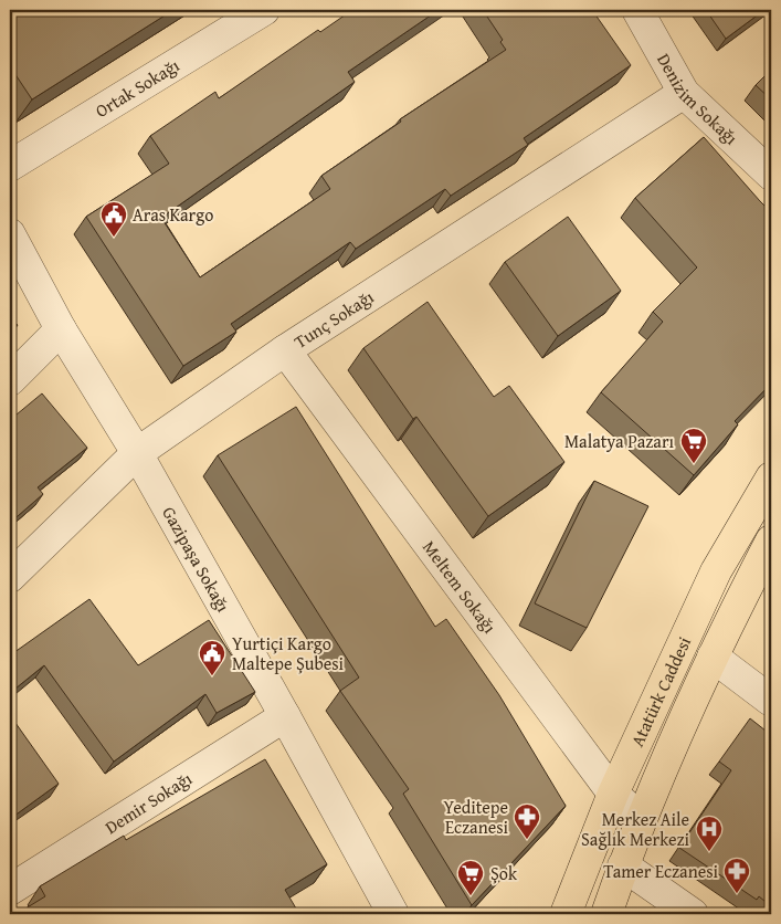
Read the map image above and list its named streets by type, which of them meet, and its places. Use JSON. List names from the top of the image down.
{
  "streets": {
    "main road": ["Atatürk Caddesi"],
    "street": [
      "Ortak Sokağı",
      "Denizim Sokağı",
      "Tunç Sokağı",
      "Gazipaşa Sokağı",
      "Meltem Sokağı",
      "Demir Sokağı"
    ]
  },
  "crossings": [
    ["Denizim Sokağı", "Tunç Sokağı"],
    ["Tunç Sokağı", "Gazipaşa Sokağı"],
    ["Tunç Sokağı", "Meltem Sokağı"],
    ["Gazipaşa Sokağı", "Demir Sokağı"],
    ["Meltem Sokağı", "Atatürk Caddesi"]
  ],
  "places": {
    "public building": ["Aras Kargo", "Yurtiçi Kargo Maltepe Şubesi"],
    "supermarket": ["Malatya Pazarı", "Şok"],
    "pharmacy": ["Yeditepe Eczanesi", "Tamer Eczanesi"],
    "hospital": ["Merkez Aile Sağlık Merkezi"]
  }
}
